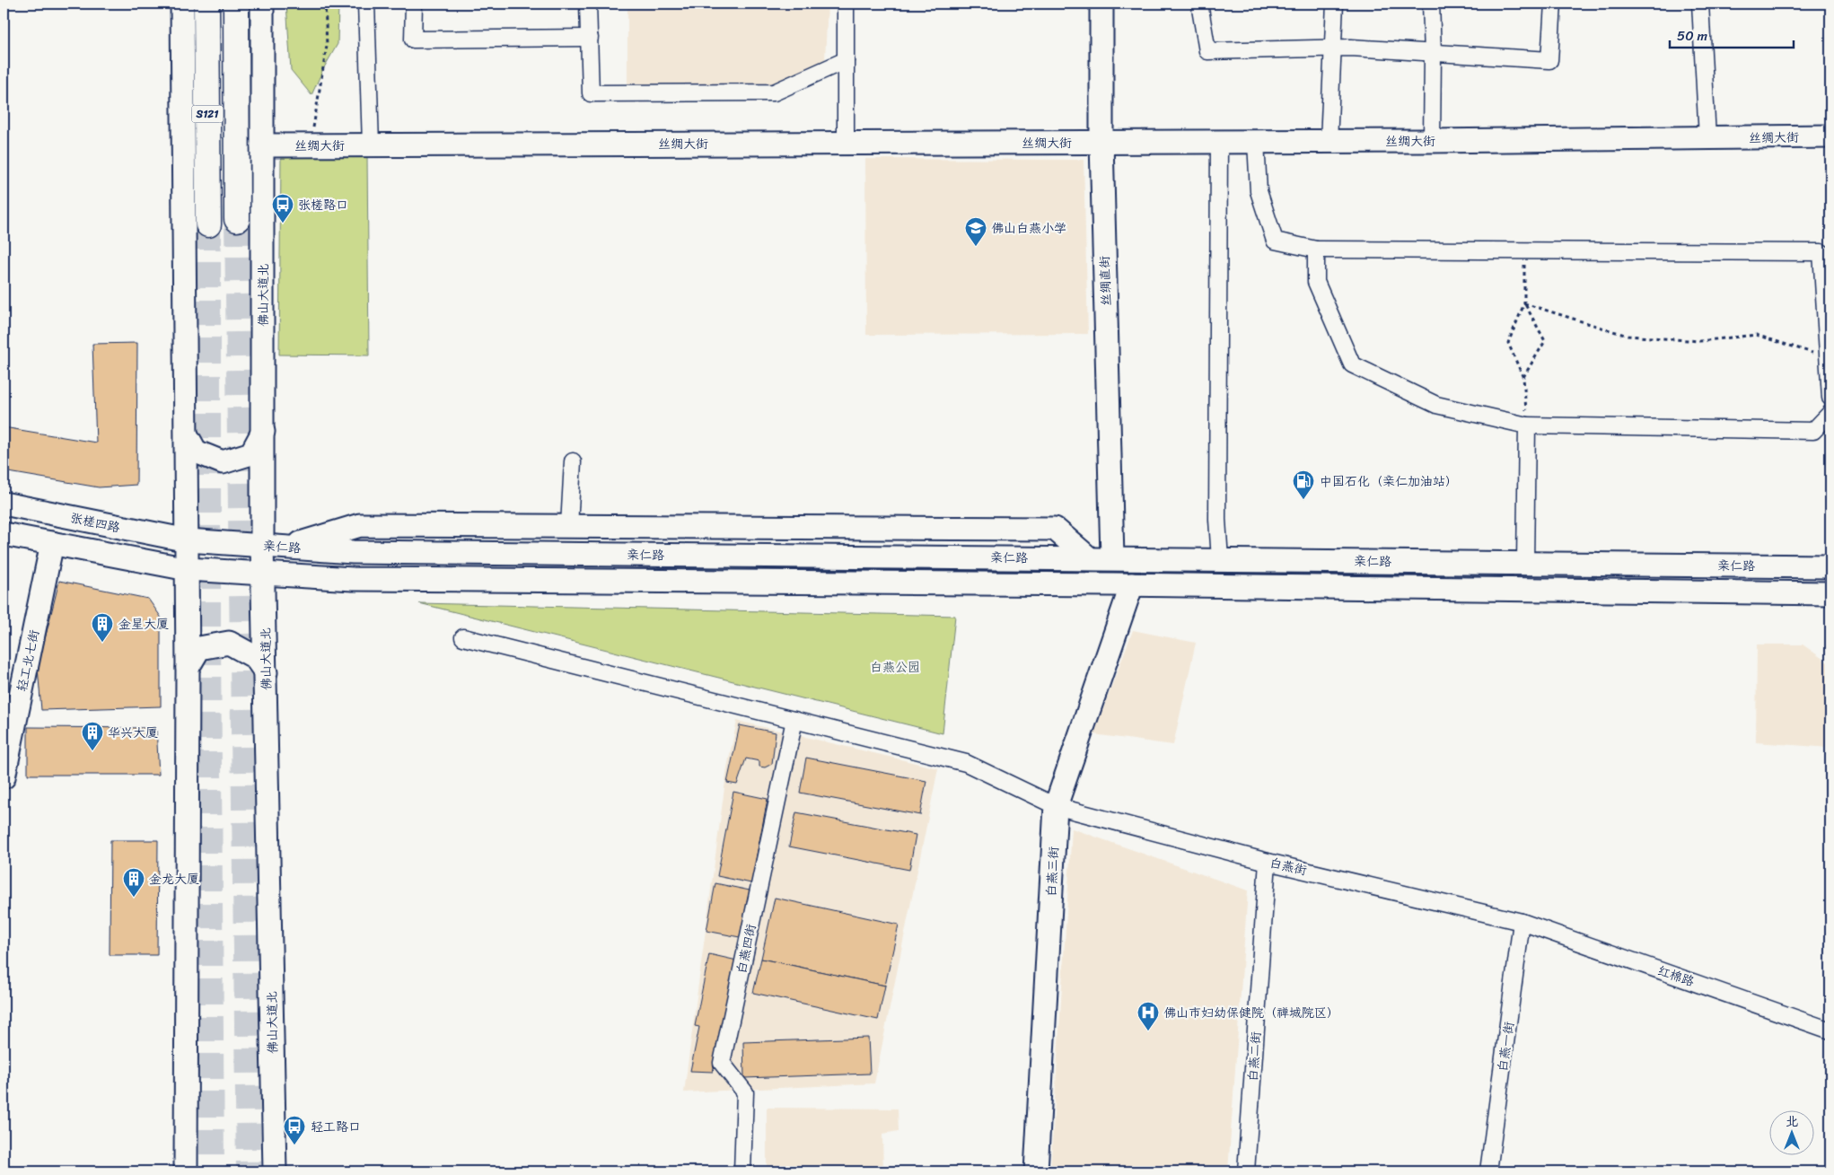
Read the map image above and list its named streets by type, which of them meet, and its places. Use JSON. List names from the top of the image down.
{
  "streets": {
    "highway": ["S121"],
    "main road": [
      "丝绸大街",
      "丝绸直街",
      "佛山大道北",
      "张槎四路",
      "亲仁路",
      "轻工北七街",
      "白燕三街"
    ],
    "street": [
      "白燕街",
      "白燕四街",
      "红棉路",
      "白燕一街",
      "白燕二街"
    ]
  },
  "crossings": [
    ["丝绸大街", "丝绸直街"],
    ["丝绸大街", "佛山大道北"],
    ["丝绸直街", "亲仁路"],
    ["佛山大道北", "亲仁路"],
    ["张槎四路", "亲仁路"],
    ["亲仁路", "白燕三街"],
    ["白燕街", "白燕三街"],
    ["白燕街", "白燕四街"],
    ["白燕街", "红棉路"],
    ["白燕街", "白燕一街"],
    ["白燕街", "白燕二街"],
    ["红棉路", "白燕一街"]
  ],
  "parks": ["白燕公园"],
  "places": {
    "bus stop": ["张槎路口", "轻工路口"],
    "school or university": ["佛山白燕小学"],
    "fuel station": ["中国石化（亲仁加油站）"],
    "building": ["金星大厦", "华兴大厦", "金龙大厦"],
    "hospital": ["佛山市妇幼保健院（禅城院区）"]
  },
  "scale_bar": "50 m",
  "north": "top"
}
